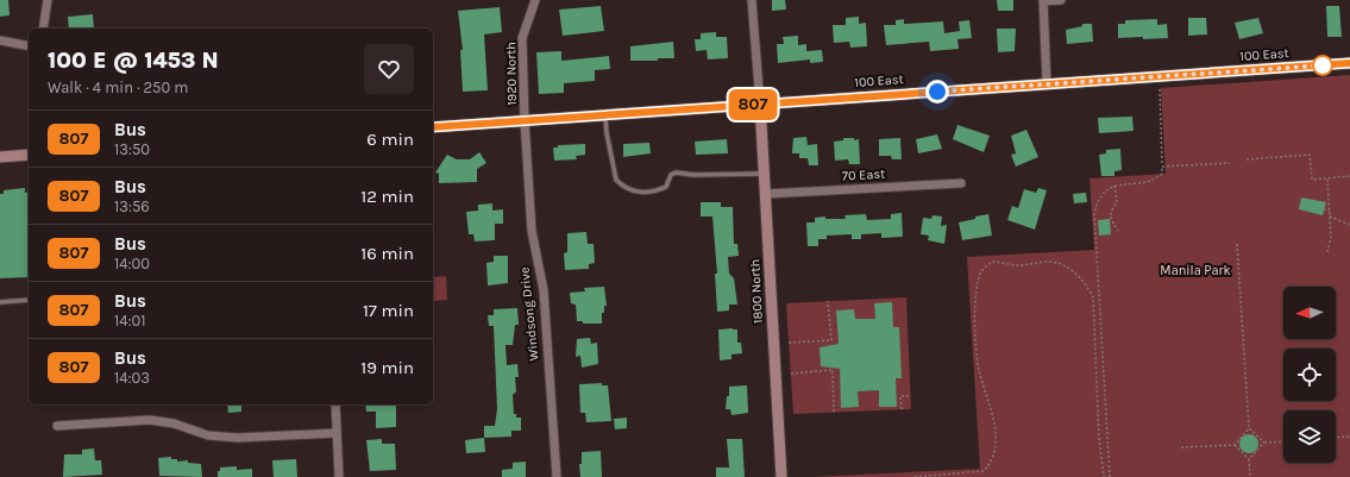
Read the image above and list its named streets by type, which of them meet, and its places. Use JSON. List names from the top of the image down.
{
  "streets": {
    "main road": ["100 East", "1800 North"],
    "street": ["1920 North", "70 East", "Windsong Drive"]
  },
  "crossings": [
    ["100 East", "1920 North"],
    ["100 East", "1800 North"],
    ["100 East", "Windsong Drive"],
    ["1920 North", "Windsong Drive"],
    ["70 East", "1800 North"]
  ],
  "parks": ["Manila Park"],
  "lines": ["bus line 807"],
  "north": "left",
  "page": {
    "on_map": "807",
    "heading": ["100 E @ 1453 N", "Walk · 4 min · 250 m"],
    "list": [
      {
        "mark": "807",
        "name": "Bus",
        "note": "13:50",
        "value": "6 min"
      },
      {
        "mark": "807",
        "name": "Bus",
        "note": "13:56",
        "value": "12 min"
      },
      {
        "mark": "807",
        "name": "Bus",
        "note": "14:00",
        "value": "16 min"
      },
      {
        "mark": "807",
        "name": "Bus",
        "note": "14:01",
        "value": "17 min"
      },
      {
        "mark": "807",
        "name": "Bus",
        "note": "14:03",
        "value": "19 min"
      }
    ]
  }
}
